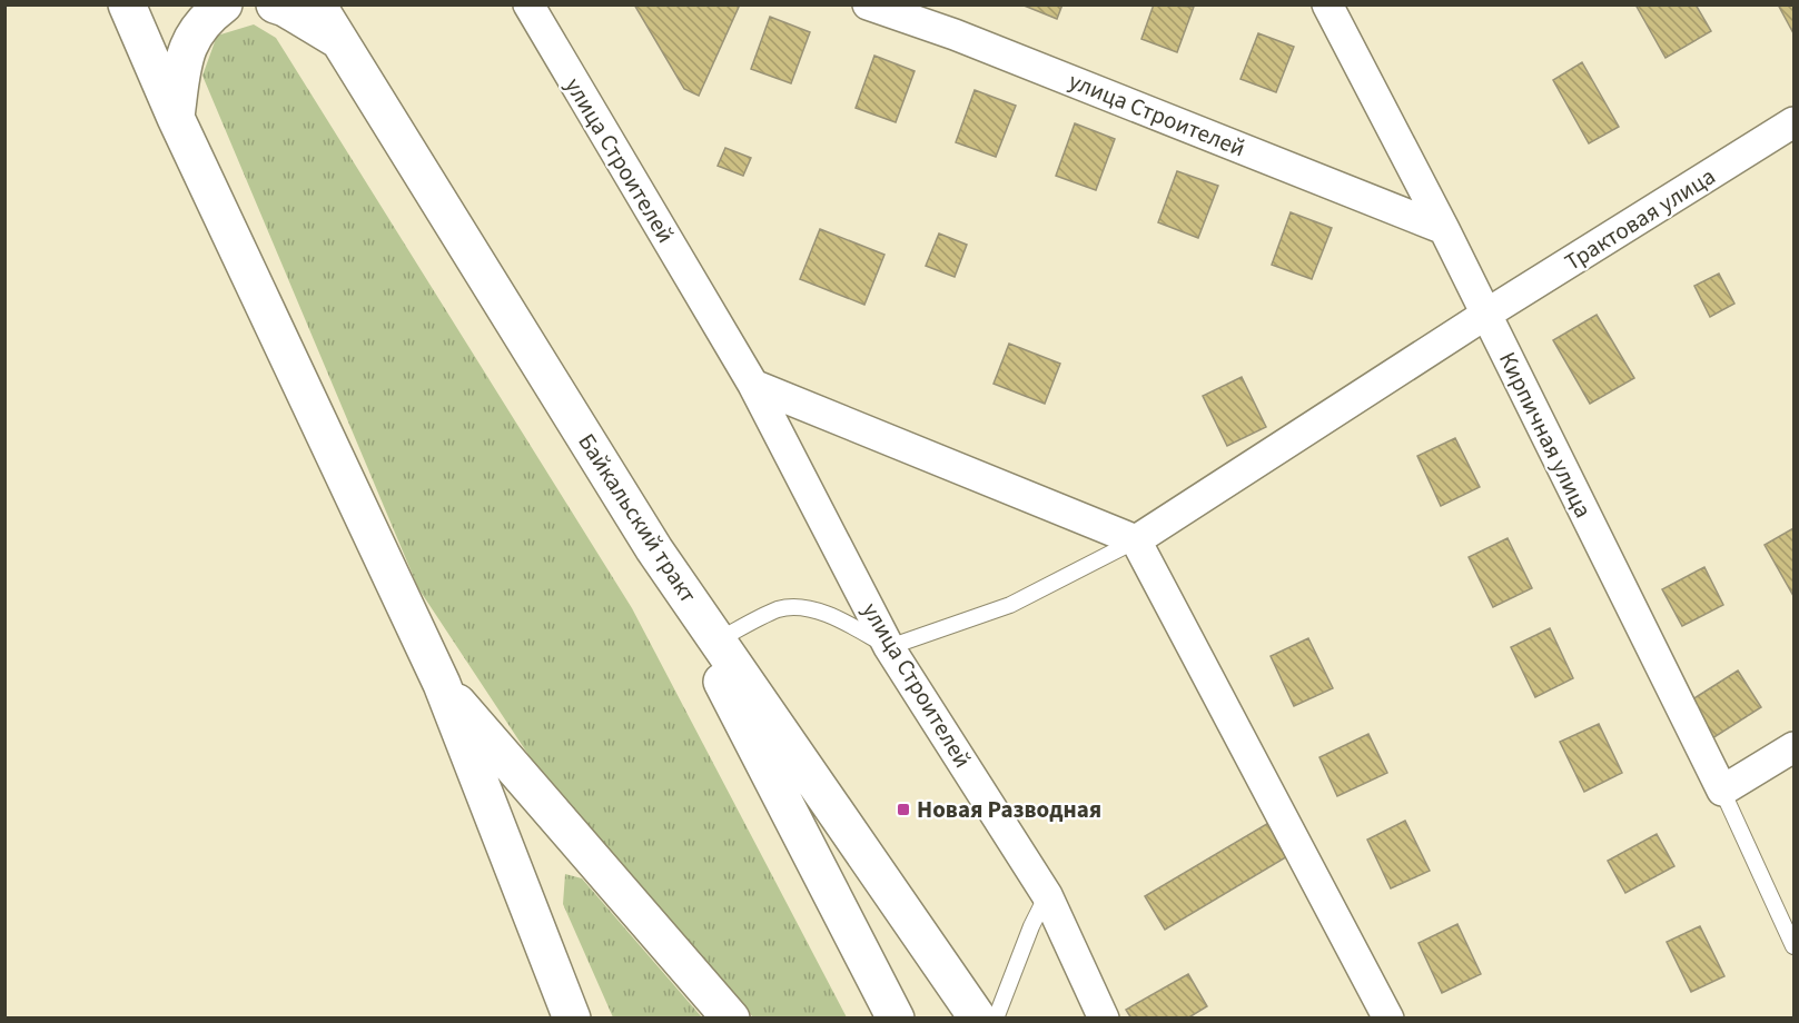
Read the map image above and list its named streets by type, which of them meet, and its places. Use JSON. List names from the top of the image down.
{
  "streets": {
    "main road": ["Байкальский тракт"],
    "street": ["улица Строителей", "Трактовая улица", "Кирпичная улица"]
  },
  "crossings": [
    ["улица Строителей", "Кирпичная улица"],
    ["Трактовая улица", "Кирпичная улица"]
  ],
  "places": {
    "transit": ["Новая Разводная"]
  }
}
